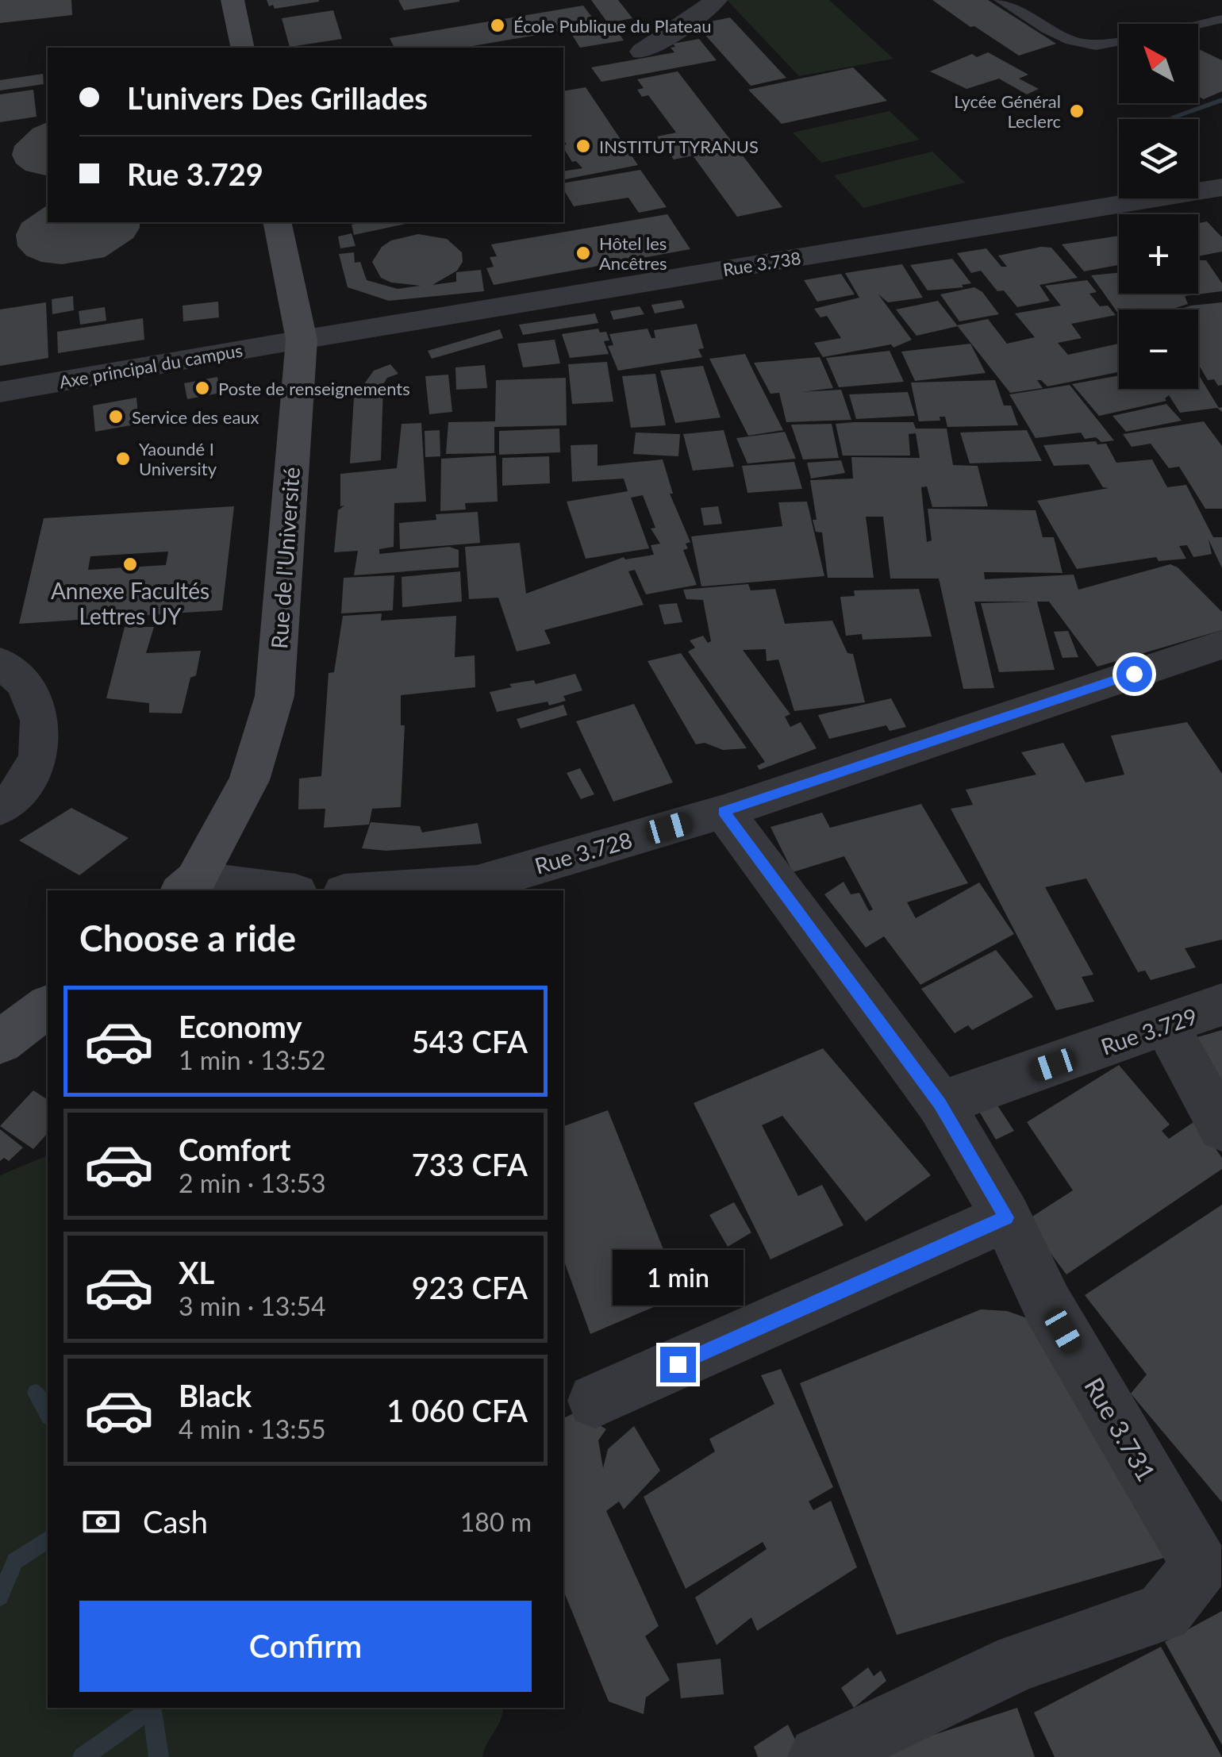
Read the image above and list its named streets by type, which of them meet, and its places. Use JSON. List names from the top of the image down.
{
  "streets": {
    "main road": ["Rue de l'Université"],
    "street": [
      "Rue 3.738",
      "Axe principal du campus",
      "Rue 3.728",
      "Rue 3.729",
      "Rue 3.731"
    ]
  },
  "crossings": [
    ["Rue 3.738", "Axe principal du campus"],
    ["Rue 3.738", "Rue de l'Université"],
    ["Axe principal du campus", "Rue de l'Université"],
    ["Rue 3.728", "Rue 3.731"],
    ["Rue 3.729", "Rue 3.731"]
  ],
  "places": [
    "École Publique du Plateau",
    "Lycée Général Leclerc",
    "INSTITUT TYRANUS",
    "Hôtel les Ancêtres",
    "Poste de renseignements",
    "Service des eaux",
    "Yaoundé I University",
    "Annexe Facultés Lettres UY"
  ],
  "north": "top left",
  "page": {
    "map_buttons": ["+", "−"],
    "banner": ["L'univers Des Grillades", "Rue 3.729"],
    "heading": "Choose a ride",
    "list": [
      {
        "name": "Economy",
        "note": "1 min · 13:52",
        "value": "543 CFA"
      },
      {
        "name": "Comfort",
        "note": "2 min · 13:53",
        "value": "733 CFA"
      },
      {
        "name": "XL",
        "note": "3 min · 13:54",
        "value": "923 CFA"
      },
      {
        "name": "Black",
        "note": "4 min · 13:55",
        "value": "1 060 CFA"
      }
    ],
    "bubble": "1 min",
    "pay": ["Cash", "180 m"],
    "buttons": "Confirm"
  }
}
